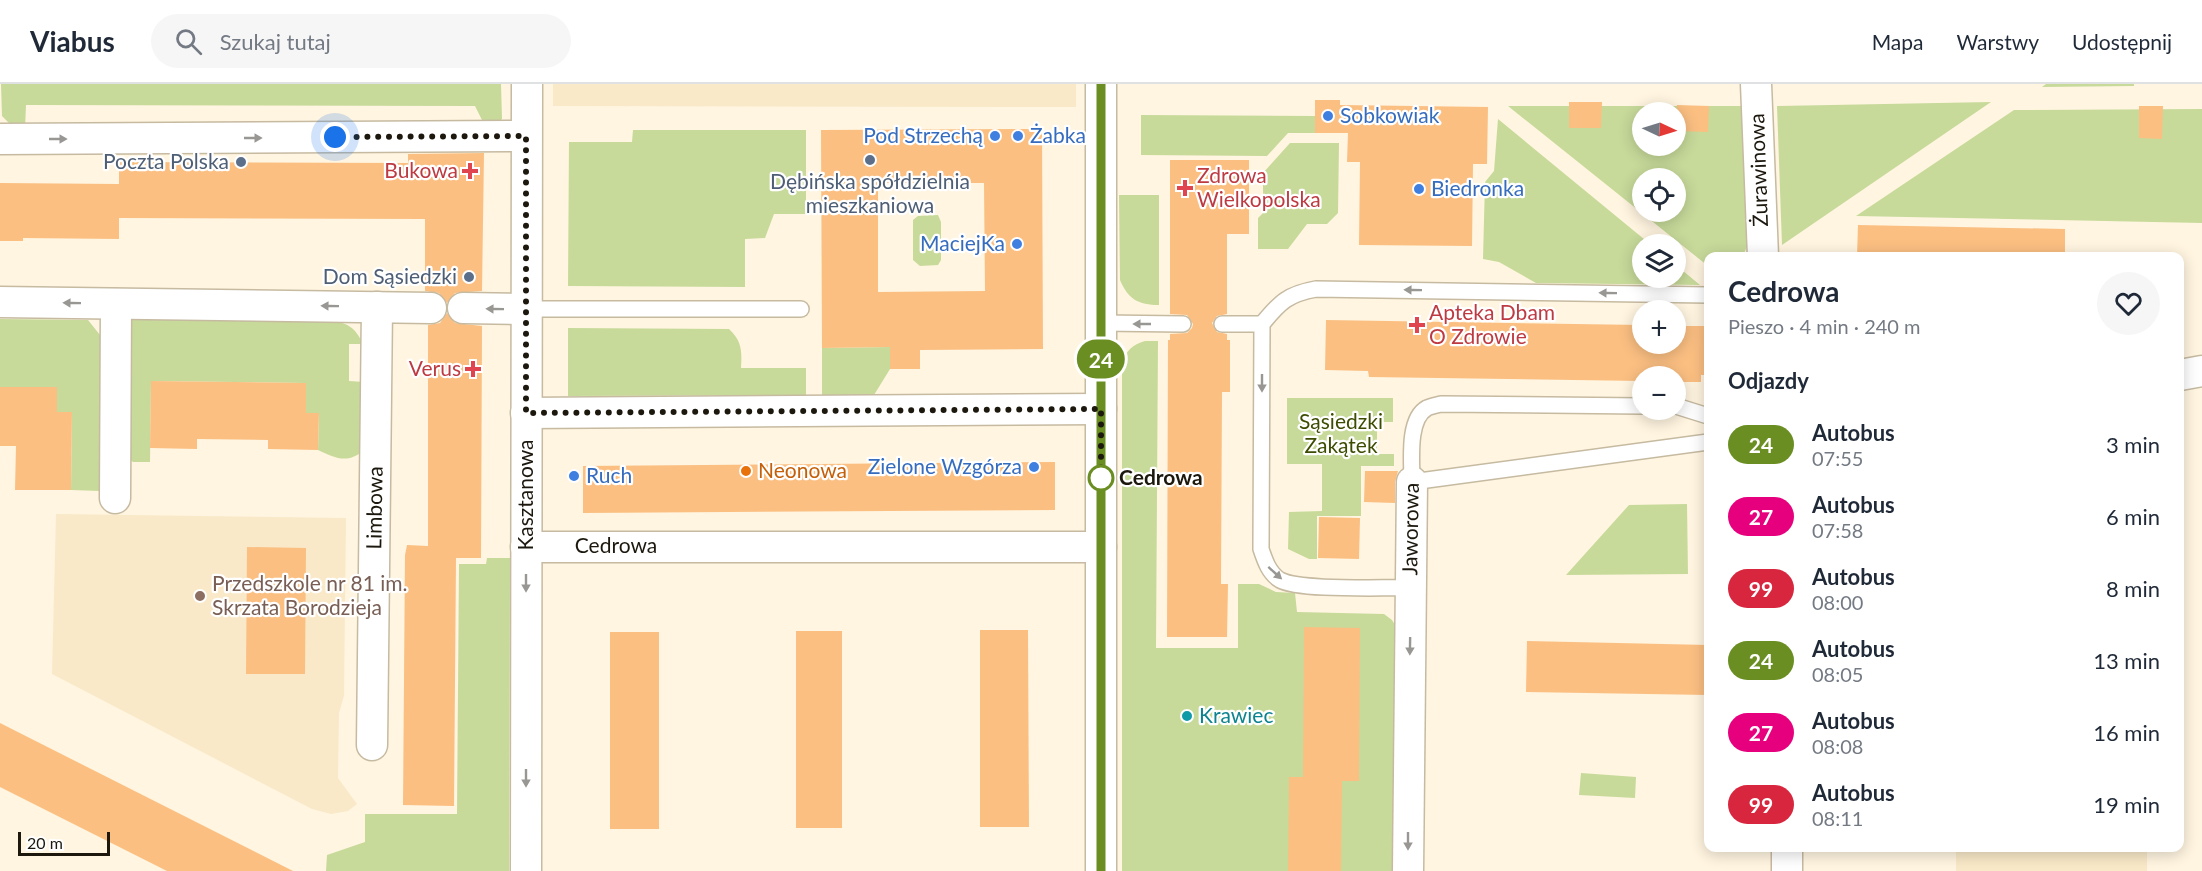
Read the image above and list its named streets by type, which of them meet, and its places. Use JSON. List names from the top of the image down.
{
  "streets": {
    "street": [
      "Żurawinowa",
      "Kasztanowa",
      "Limbowa",
      "Jaworowa",
      "Cedrowa"
    ]
  },
  "crossings": [
    ["Kasztanowa", "Cedrowa"]
  ],
  "one_way": ["Kasztanowa", "Jaworowa"],
  "parks": ["Sąsiedzki Zakątek"],
  "places": {
    "other": [
      "Sobkowiak",
      "Pod Strzechą",
      "Żabka",
      "Dębińska spółdzielnia mieszkaniowa",
      "Poczta Polska",
      "Biedronka",
      "MaciejKa",
      "Dom Sąsiedzki",
      "Zielone Wzgórza",
      "Neonowa",
      "Ruch",
      "Cedrowa",
      "Przedszkole nr 81 im. Skrzata Borodzieja",
      "Krawiec"
    ],
    "health": [
      "Bukowa",
      "Zdrowa Wielkopolska",
      "Apteka Dbam O Zdrowie",
      "Verus"
    ]
  },
  "lines": ["bus line 24"],
  "scale_bar": "20 m",
  "north": "right",
  "page": {
    "header": "Viabus",
    "search": "Szukaj tutaj",
    "nav": ["Mapa", "Warstwy", "Udostępnij"],
    "on_map": "24",
    "map_buttons": ["+", "−"],
    "heading": [
      ["Cedrowa", "Pieszo · 4 min · 240 m"],
      "Odjazdy"
    ],
    "list": [
      {
        "mark": "24",
        "name": "Autobus",
        "note": "07:55",
        "value": "3 min"
      },
      {
        "mark": "27",
        "name": "Autobus",
        "note": "07:58",
        "value": "6 min"
      },
      {
        "mark": "99",
        "name": "Autobus",
        "note": "08:00",
        "value": "8 min"
      },
      {
        "mark": "24",
        "name": "Autobus",
        "note": "08:05",
        "value": "13 min"
      },
      {
        "mark": "27",
        "name": "Autobus",
        "note": "08:08",
        "value": "16 min"
      },
      {
        "mark": "99",
        "name": "Autobus",
        "note": "08:11",
        "value": "19 min"
      }
    ],
    "scale": "20 m"
  }
}
